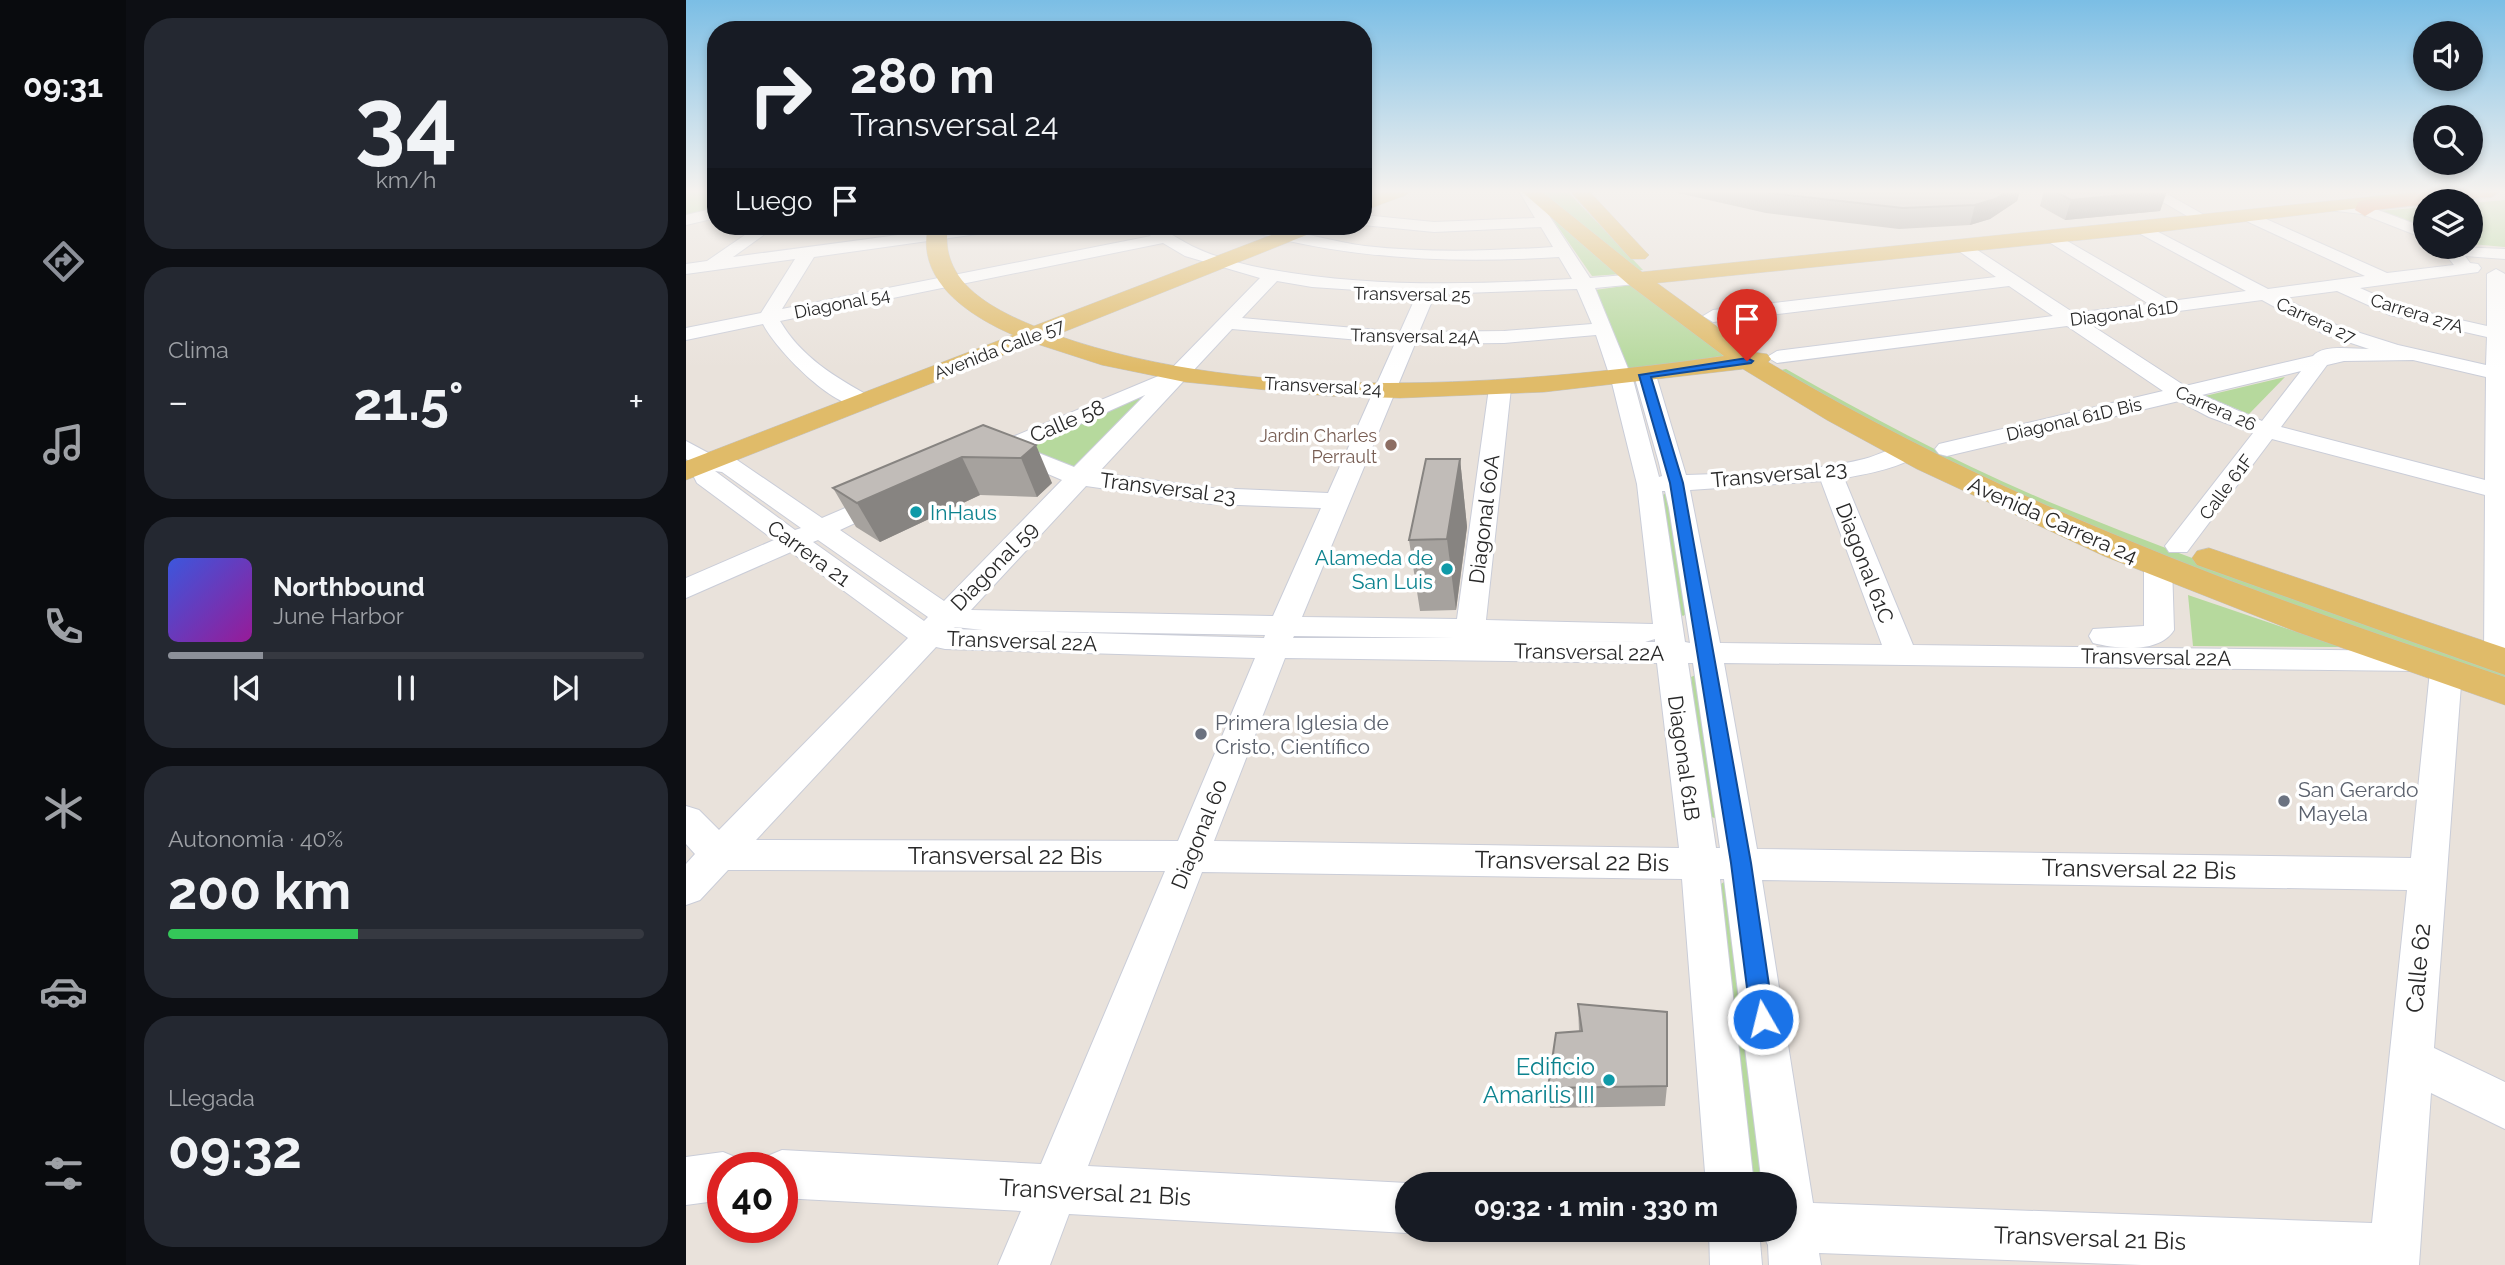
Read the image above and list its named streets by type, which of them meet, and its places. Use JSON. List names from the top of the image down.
{
  "streets": {
    "main road": ["Avenida Calle 57", "Transversal 24", "Avenida Carrera 24"],
    "street": [
      "Transversal 25",
      "Diagonal 54",
      "Diagonal 61D",
      "Carrera 27A",
      "Carrera 27",
      "Transversal 24A",
      "Carrera 26",
      "Diagonal 61D Bis",
      "Calle 58",
      "Transversal 23",
      "Calle 61F",
      "Diagonal 60A",
      "Carrera 21",
      "Diagonal 61C",
      "Diagonal 59",
      "Transversal 22A",
      "Diagonal 61B",
      "Diagonal 60",
      "Transversal 22 Bis",
      "Calle 62",
      "Transversal 21 Bis"
    ]
  },
  "crossings": [
    ["Transversal 25", "Avenida Calle 57"],
    ["Transversal 25", "Avenida Carrera 24"],
    ["Transversal 25", "Diagonal 59"],
    ["Transversal 25", "Diagonal 61B"],
    ["Transversal 25", "Diagonal 60"],
    ["Diagonal 54", "Transversal 24"],
    ["Diagonal 61D", "Carrera 27A"],
    ["Diagonal 61D", "Carrera 27"],
    ["Diagonal 61D", "Transversal 24"],
    ["Diagonal 61D", "Carrera 26"],
    ["Diagonal 61D", "Avenida Carrera 24"],
    ["Carrera 27", "Diagonal 61D Bis"],
    ["Transversal 24A", "Diagonal 59"],
    ["Transversal 24A", "Diagonal 61B"],
    ["Transversal 24A", "Diagonal 60"],
    ["Avenida Calle 57", "Transversal 24"],
    ["Avenida Calle 57", "Carrera 21"],
    ["Transversal 24", "Calle 58"],
    ["Transversal 24", "Diagonal 60A"],
    ["Transversal 24", "Avenida Carrera 24"],
    ["Transversal 24", "Diagonal 59"],
    ["Transversal 24", "Diagonal 61B"],
    ["Transversal 24", "Diagonal 60"],
    ["Carrera 26", "Diagonal 61D Bis"],
    ["Carrera 26", "Calle 61F"],
    ["Diagonal 61D Bis", "Calle 61F"],
    ["Diagonal 61D Bis", "Avenida Carrera 24"],
    ["Calle 58", "Transversal 23"],
    ["Calle 58", "Diagonal 59"],
    ["Transversal 23", "Avenida Carrera 24"],
    ["Transversal 23", "Diagonal 61C"],
    ["Transversal 23", "Diagonal 59"],
    ["Transversal 23", "Diagonal 61B"],
    ["Transversal 23", "Diagonal 60"],
    ["Calle 61F", "Avenida Carrera 24"],
    ["Calle 61F", "Transversal 22A"],
    ["Diagonal 60A", "Transversal 22A"],
    ["Avenida Carrera 24", "Transversal 22A"],
    ["Avenida Carrera 24", "Calle 62"],
    ["Carrera 21", "Diagonal 59"],
    ["Carrera 21", "Transversal 22A"],
    ["Diagonal 61C", "Transversal 22A"],
    ["Diagonal 59", "Transversal 22A"],
    ["Diagonal 59", "Transversal 22 Bis"],
    ["Transversal 22A", "Diagonal 61B"],
    ["Transversal 22A", "Diagonal 60"],
    ["Transversal 22A", "Calle 62"],
    ["Diagonal 61B", "Transversal 22 Bis"],
    ["Diagonal 60", "Transversal 22 Bis"],
    ["Diagonal 60", "Transversal 21 Bis"],
    ["Transversal 22 Bis", "Calle 62"],
    ["Calle 62", "Transversal 21 Bis"]
  ],
  "places": [
    "Jardin Charles Perrault",
    "InHaus",
    "Alameda de San Luis",
    "Primera Iglesia de Cristo, Científico",
    "San Gerardo Mayela",
    "Edificio Amarilis III"
  ],
  "page": {
    "tabs": "09:31",
    "tile": [
      ["34", "km/h"],
      "Clima",
      ["Autonomía · 40%", "200 km"],
      ["Llegada", "09:32"]
    ],
    "turn": ["280 m", "Transversal 24"],
    "then": "Luego",
    "heat": ["−", "21.5°", "+"],
    "song": ["Northbound", "June Harbor"],
    "limit": "40",
    "trip": "09:32 · 1 min · 330 m"
  }
}
